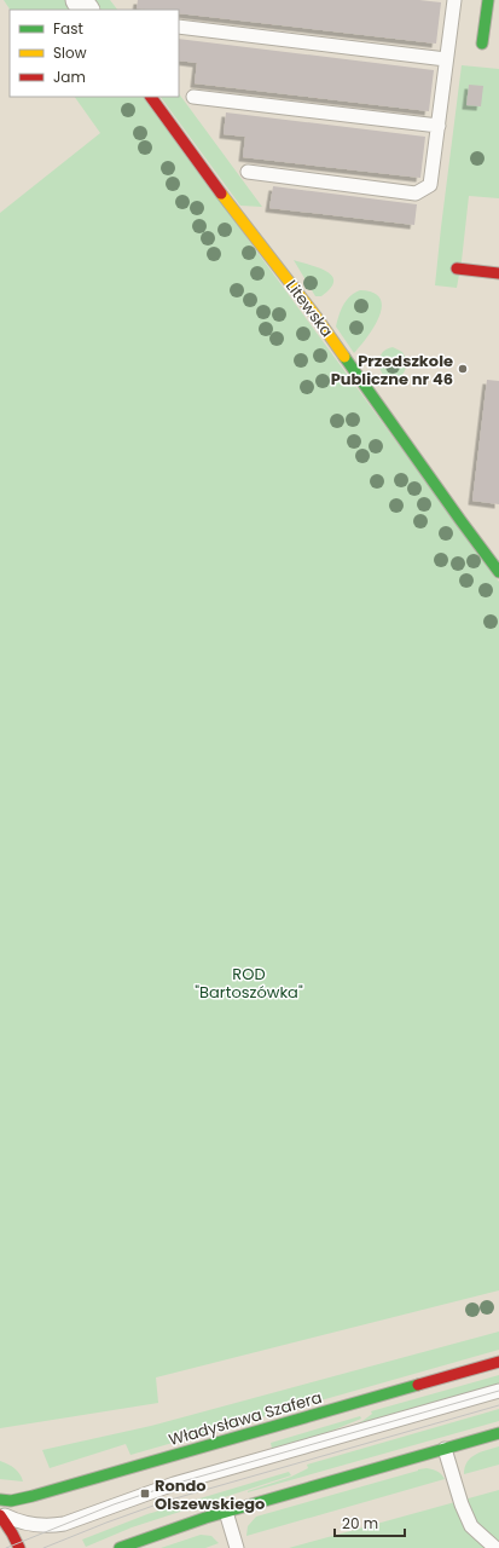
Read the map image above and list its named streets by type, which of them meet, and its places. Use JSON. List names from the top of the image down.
{
  "streets": {
    "main road": ["Litewska", "Władysława Szafera"]
  },
  "parks": ["ROD \"Bartoszówka\""],
  "places": {
    "other": ["Przedszkole Publiczne nr 46"],
    "transit": ["Rondo Olszewskiego"]
  },
  "legend": ["Fast", "Slow", "Jam"],
  "scale_bar": "20 m"
}
